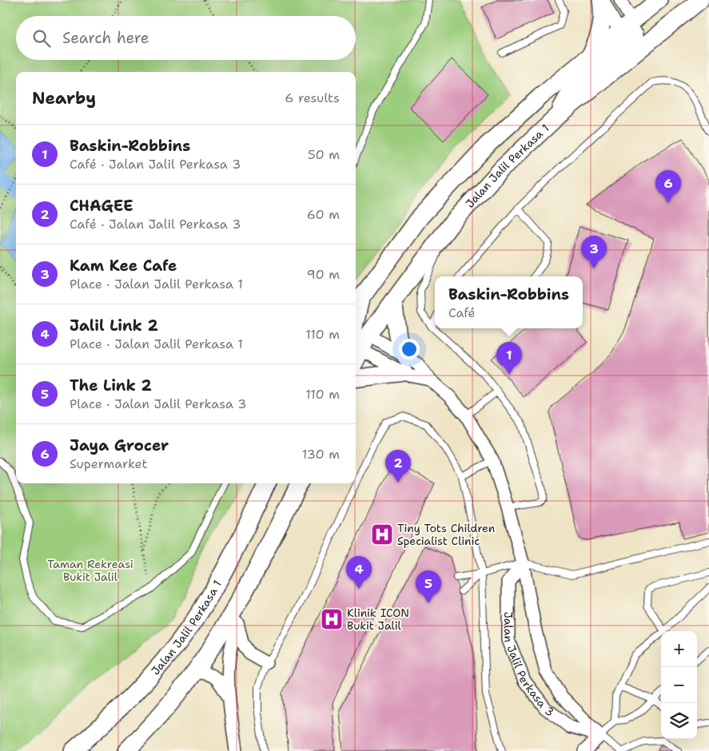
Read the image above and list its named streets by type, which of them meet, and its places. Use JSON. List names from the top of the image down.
{
  "streets": {
    "main road": ["Jalan Jalil Perkasa 1"],
    "street": ["Jalan Jalil Perkasa 3"]
  },
  "crossings": [
    ["Jalan Jalil Perkasa 1", "Jalan Jalil Perkasa 3"]
  ],
  "parks": ["Taman Rekreasi Bukit Jalil"],
  "places": {
    "hospital": ["Tiny Tots Children Specialist Clinic", "Klinik ICON Bukit Jalil"]
  },
  "page": {
    "search": "Search here",
    "heading": ["Nearby", "6 results"],
    "list": [
      {
        "mark": "1",
        "name": "Baskin-Robbins",
        "note": "Café · Jalan Jalil Perkasa 3",
        "value": "50 m"
      },
      {
        "mark": "2",
        "name": "CHAGEE",
        "note": "Café · Jalan Jalil Perkasa 3",
        "value": "60 m"
      },
      {
        "mark": "3",
        "name": "Kam Kee Cafe",
        "note": "Place · Jalan Jalil Perkasa 1",
        "value": "90 m"
      },
      {
        "mark": "4",
        "name": "Jalil Link 2",
        "note": "Place · Jalan Jalil Perkasa 1",
        "value": "110 m"
      },
      {
        "mark": "5",
        "name": "The Link 2",
        "note": "Place · Jalan Jalil Perkasa 3",
        "value": "110 m"
      },
      {
        "mark": "6",
        "name": "Jaya Grocer",
        "note": "Supermarket",
        "value": "130 m"
      }
    ],
    "pins": [
      "6",
      "3",
      "1",
      "2",
      "4",
      "5"
    ],
    "popup": ["Baskin-Robbins", "Café"],
    "map_buttons": ["+", "−"]
  }
}
